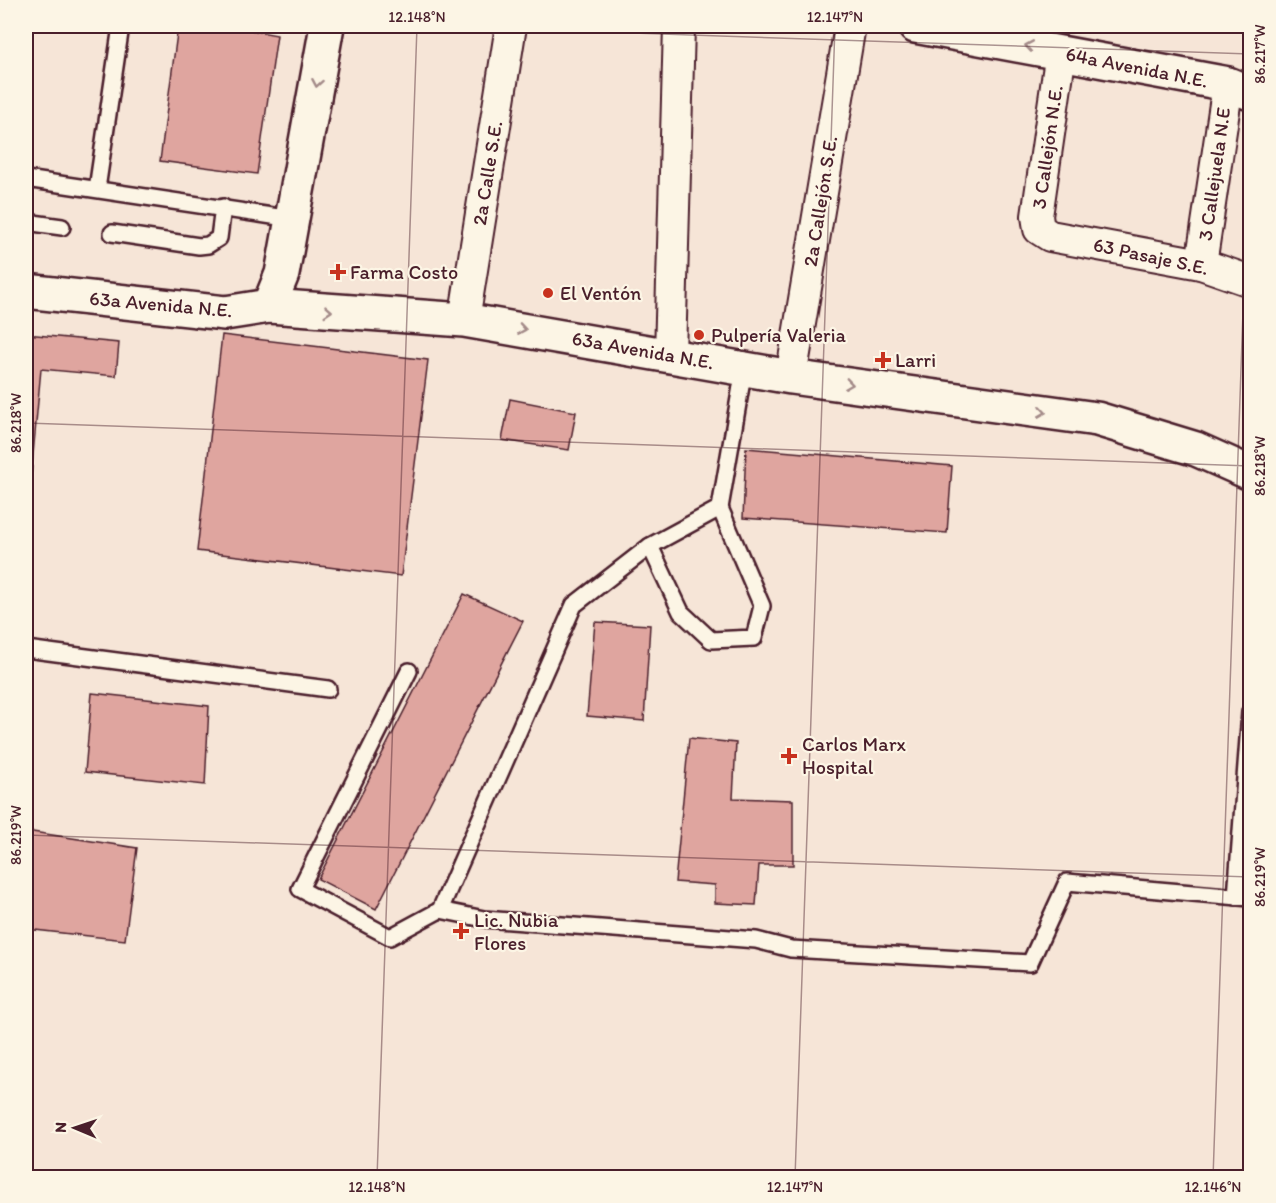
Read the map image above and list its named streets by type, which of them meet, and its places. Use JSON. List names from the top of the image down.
{
  "streets": {
    "street": [
      "64a Avenida N.E.",
      "3 Callejón N.E.",
      "2a Calle S.E.",
      "3 Callejuela N.E",
      "2a Callejón S.E.",
      "63 Pasaje S.E.",
      "63a Avenida N.E."
    ]
  },
  "crossings": [
    ["64a Avenida N.E.", "3 Callejón N.E."],
    ["64a Avenida N.E.", "3 Callejuela N.E"],
    ["3 Callejón N.E.", "63 Pasaje S.E."],
    ["2a Calle S.E.", "63a Avenida N.E."],
    ["3 Callejuela N.E", "63 Pasaje S.E."],
    ["2a Callejón S.E.", "63a Avenida N.E."]
  ],
  "one_way": ["64a Avenida N.E.", "63a Avenida N.E."],
  "places": {
    "health": [
      "Farma Costo",
      "Larri",
      "Carlos Marx Hospital",
      "Lic. Nubia Flores"
    ],
    "other": ["El Ventón", "Pulpería Valeria"]
  },
  "north": "left",
  "coordinates": [
    "12.148°N",
    "12.147°N",
    "86.217°W",
    "86.218°W",
    "86.219°W",
    "12.146°N"
  ]
}
